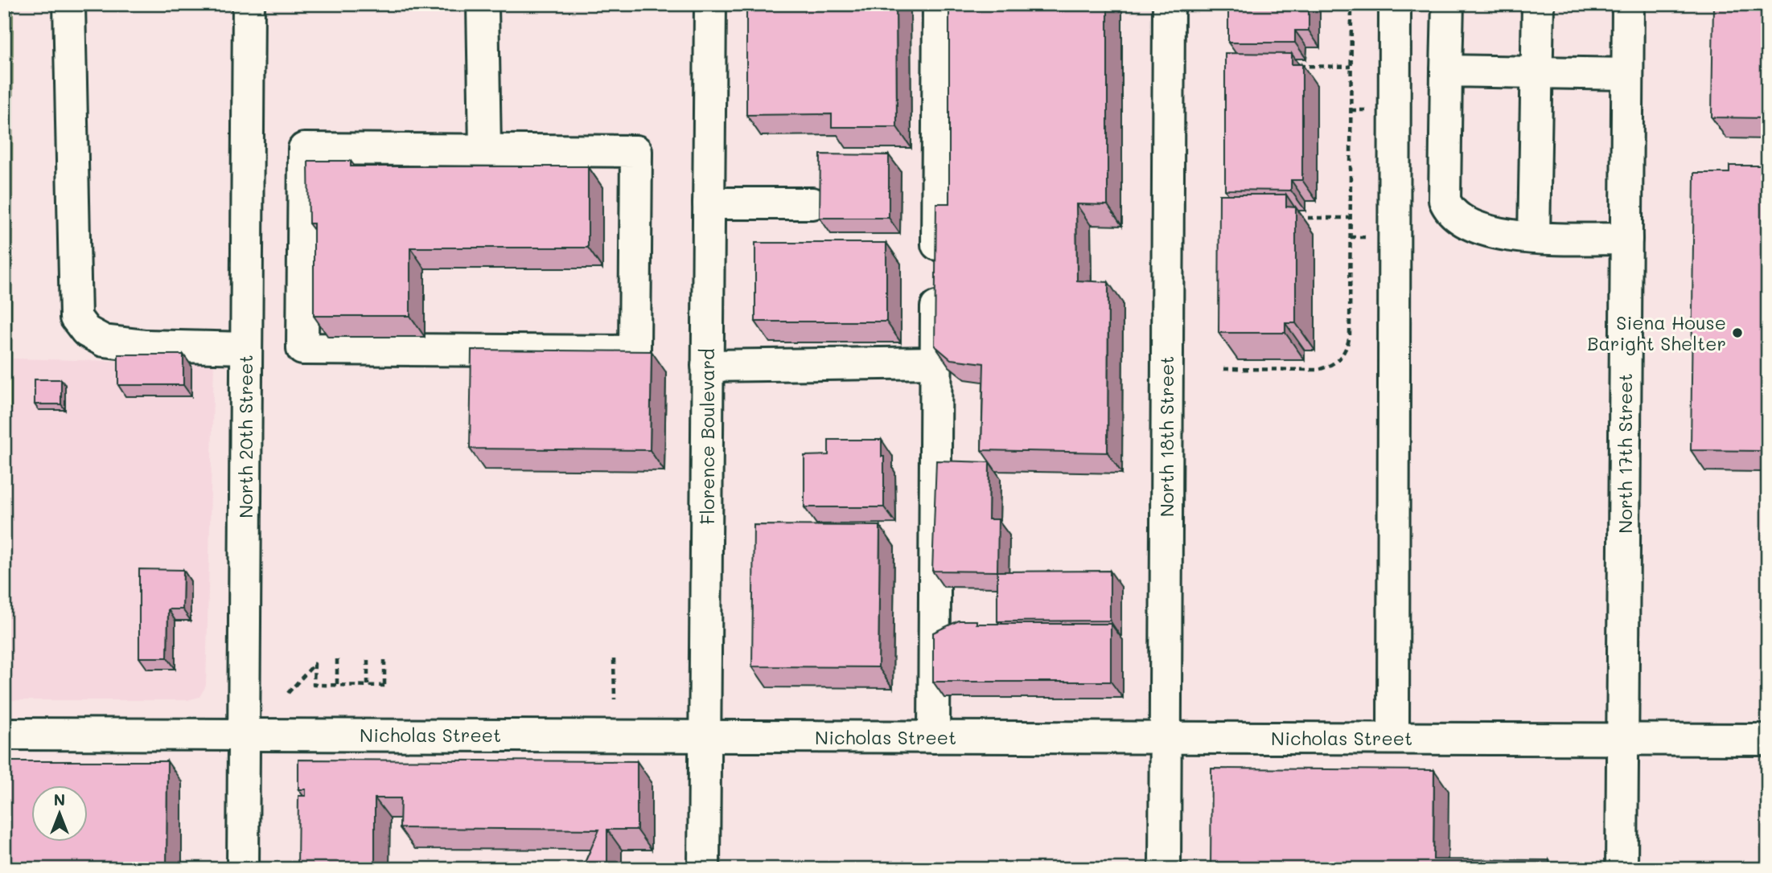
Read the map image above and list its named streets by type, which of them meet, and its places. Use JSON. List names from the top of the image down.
{
  "streets": {
    "street": [
      "North 20th Street",
      "Florence Boulevard",
      "North 18th Street",
      "North 17th Street",
      "Nicholas Street"
    ]
  },
  "crossings": [
    ["North 20th Street", "Nicholas Street"],
    ["Florence Boulevard", "Nicholas Street"],
    ["North 18th Street", "Nicholas Street"],
    ["North 17th Street", "Nicholas Street"]
  ],
  "places": ["Siena House Baright Shelter"],
  "north": "top"
}
